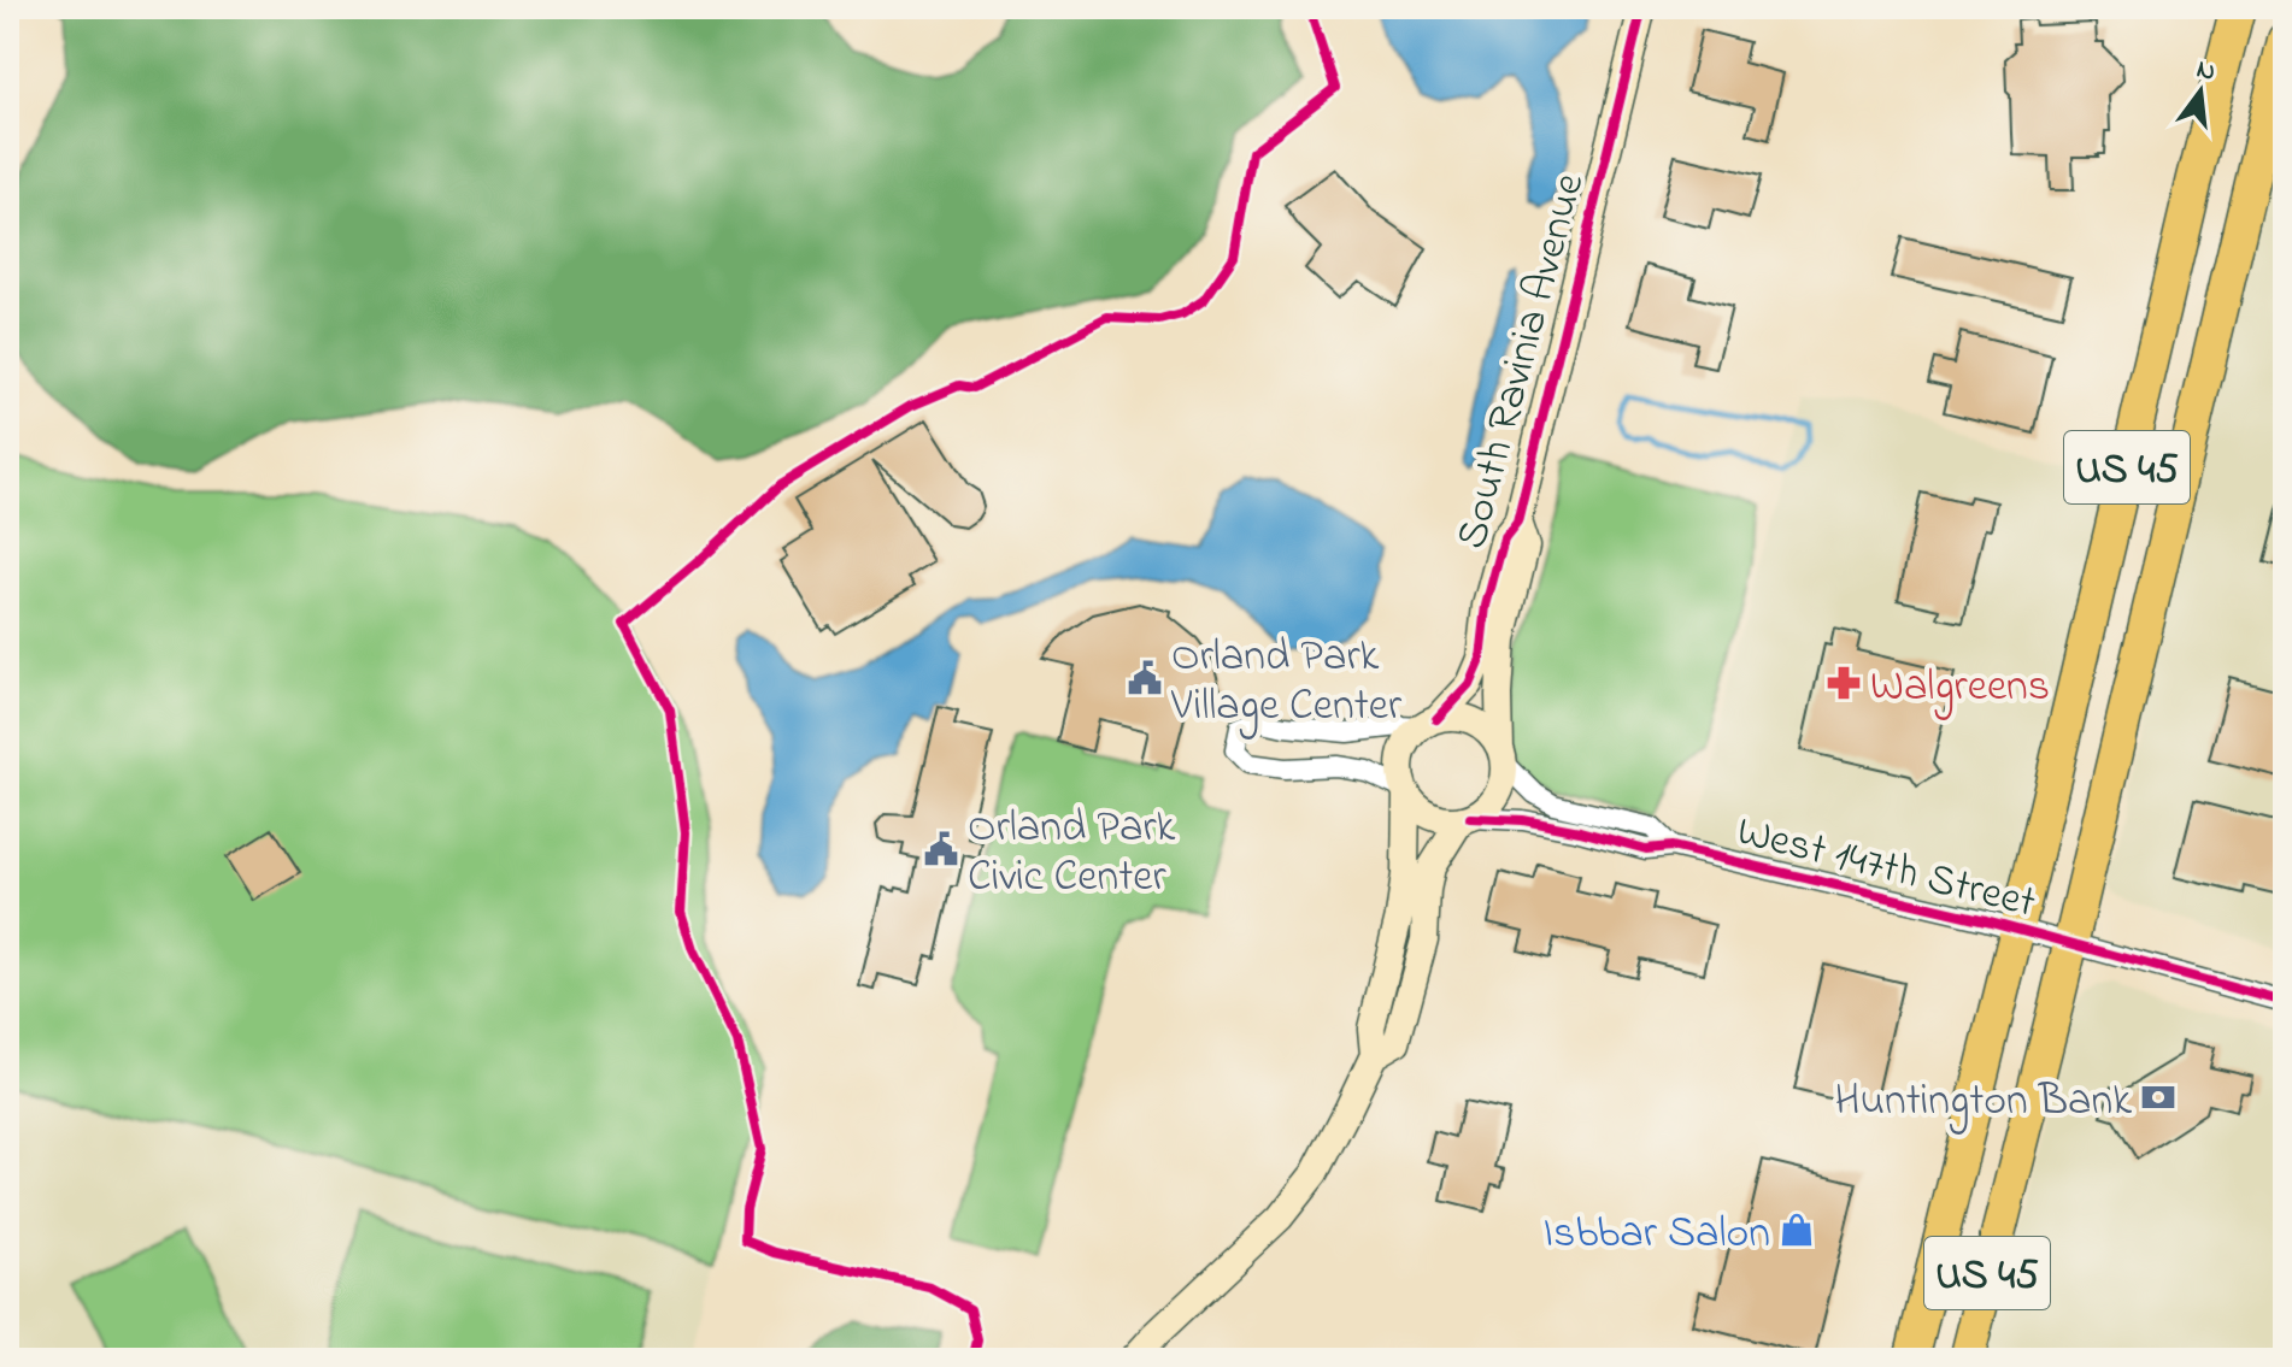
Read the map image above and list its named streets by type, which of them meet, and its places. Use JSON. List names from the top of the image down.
{
  "streets": {
    "highway": ["US 45"],
    "street": ["South Ravinia Avenue", "West 147th Street"]
  },
  "crossings": [
    ["South Ravinia Avenue", "West 147th Street"],
    ["US 45", "West 147th Street"]
  ],
  "places": {
    "public building": ["Orland Park Village Center", "Orland Park Civic Center"],
    "pharmacy": ["Walgreens"],
    "bank": ["Huntington Bank"],
    "shop": ["Isbbar Salon"]
  },
  "north": "top"
}
